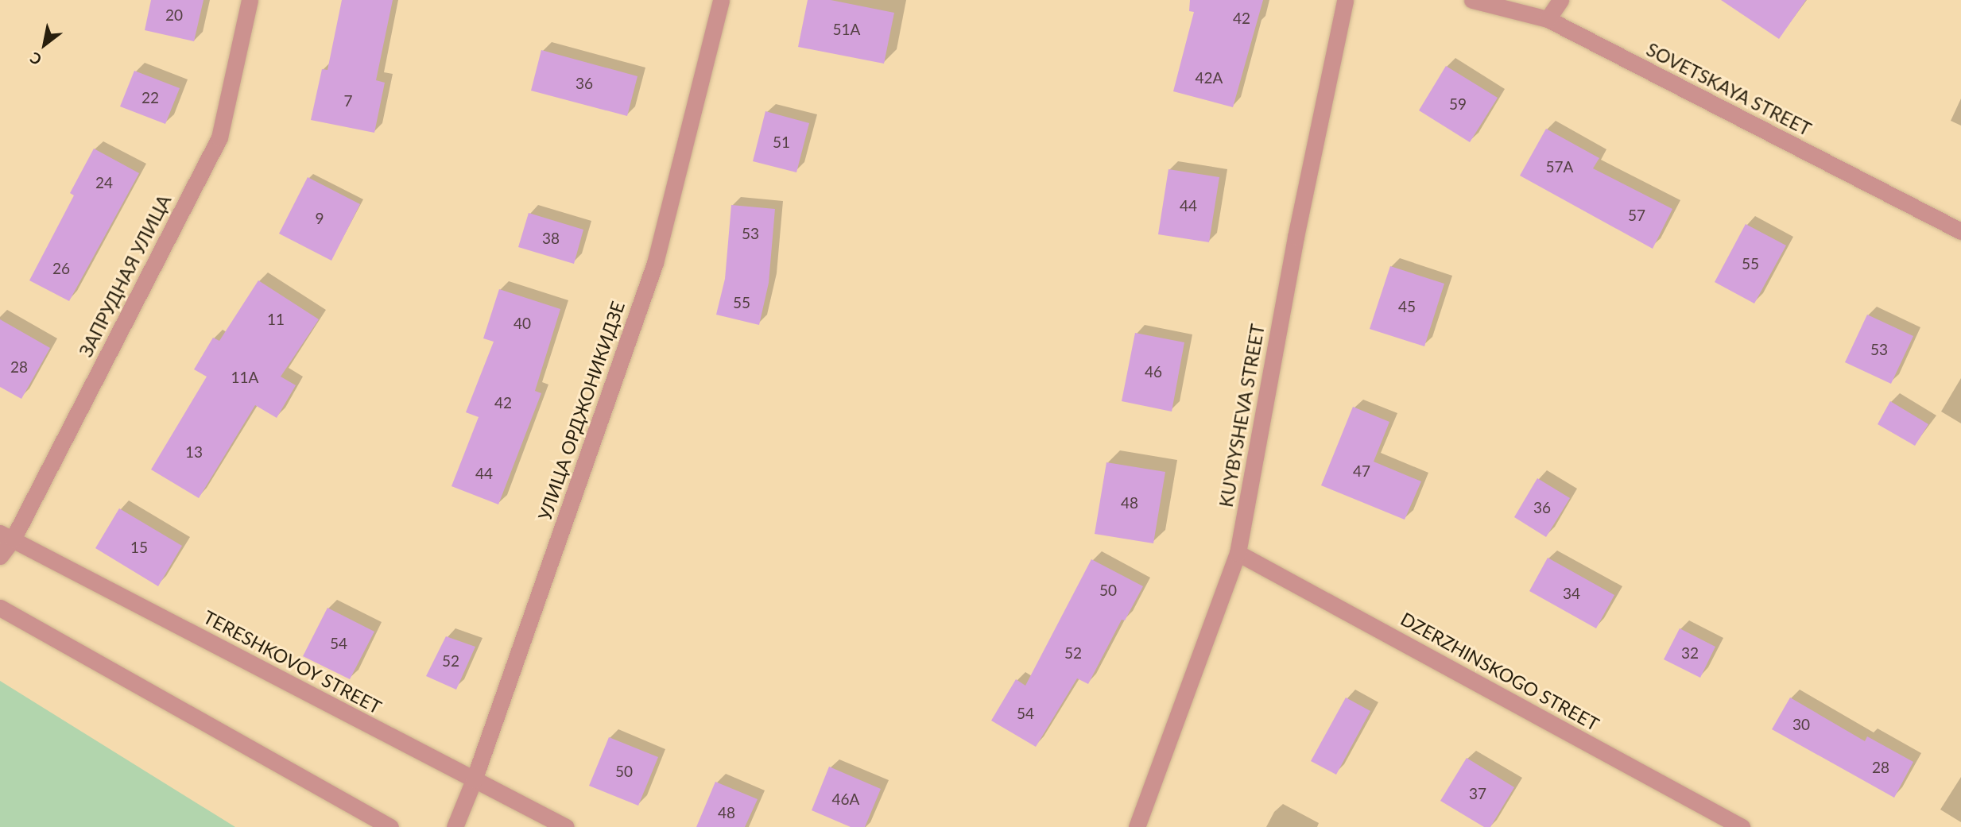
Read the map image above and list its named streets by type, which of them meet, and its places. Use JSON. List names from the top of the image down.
{
  "streets": {
    "street": [
      "SOVETSKAYA STREET",
      "ЗАПРУДНАЯ УЛИЦА",
      "УЛИЦА ОРДЖОНИКИДЗЕ",
      "KUYBYSHEVA STREET",
      "TERESHKOVOY STREET",
      "DZERZHINSKOGO STREET"
    ]
  },
  "crossings": [
    ["ЗАПРУДНАЯ УЛИЦА", "TERESHKOVOY STREET"],
    ["УЛИЦА ОРДЖОНИКИДЗЕ", "TERESHKOVOY STREET"],
    ["KUYBYSHEVA STREET", "DZERZHINSKOGO STREET"]
  ],
  "house_numbers": [
    "20",
    "42",
    "51А",
    "42А",
    "36",
    "22",
    "7",
    "59",
    "51",
    "57А",
    "24",
    "44",
    "57",
    "9",
    "53",
    "38",
    "55",
    "26",
    "55",
    "45",
    "11",
    "40",
    "53",
    "28",
    "46",
    "11А",
    "42",
    "13",
    "47",
    "44",
    "48",
    "36",
    "15",
    "50",
    "34",
    "54",
    "52",
    "32",
    "52",
    "54",
    "30",
    "28",
    "50",
    "37",
    "46А",
    "48"
  ],
  "north": "bottom left"
}
